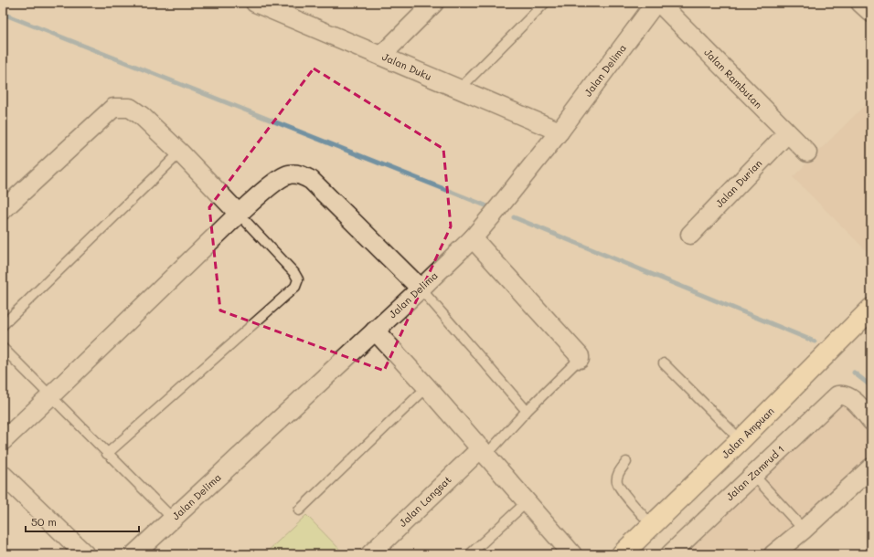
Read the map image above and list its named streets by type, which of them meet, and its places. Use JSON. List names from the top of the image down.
{
  "streets": {
    "main road": ["Jalan Ampuan"],
    "street": [
      "Jalan Duku",
      "Jalan Delima",
      "Jalan Rambutan",
      "Jalan Durian",
      "Jalan Zamrud 1",
      "Jalan Langsat"
    ]
  },
  "crossings": [
    ["Jalan Duku", "Jalan Delima"],
    ["Jalan Rambutan", "Jalan Durian"]
  ],
  "scale_bar": "50 m"
}
